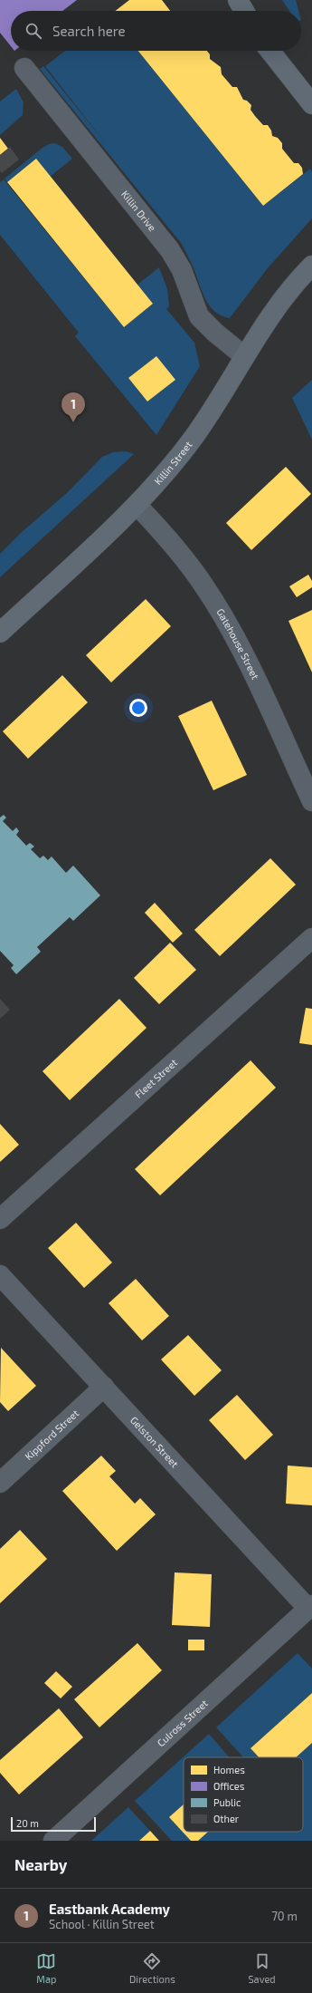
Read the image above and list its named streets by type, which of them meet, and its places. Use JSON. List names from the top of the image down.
{
  "streets": {
    "main road": ["Killin Street"],
    "street": [
      "Killin Drive",
      "Gatehouse Street",
      "Fleet Street",
      "Kippford Street",
      "Gelston Street",
      "Culross Street"
    ]
  },
  "crossings": [
    ["Killin Drive", "Killin Street"],
    ["Killin Street", "Gatehouse Street"],
    ["Kippford Street", "Gelston Street"],
    ["Gelston Street", "Culross Street"]
  ],
  "legend": [
    "Homes",
    "Offices",
    "Public",
    "Other"
  ],
  "scale_bar": "20 m",
  "page": {
    "search": "Search here",
    "pins": "1",
    "scale": "20 m",
    "heading": "Nearby",
    "list": [
      {
        "mark": "1",
        "name": "Eastbank Academy",
        "note": "School · Killin Street",
        "value": "70 m"
      }
    ],
    "nav": ["Map", "Directions", "Saved"]
  }
}
